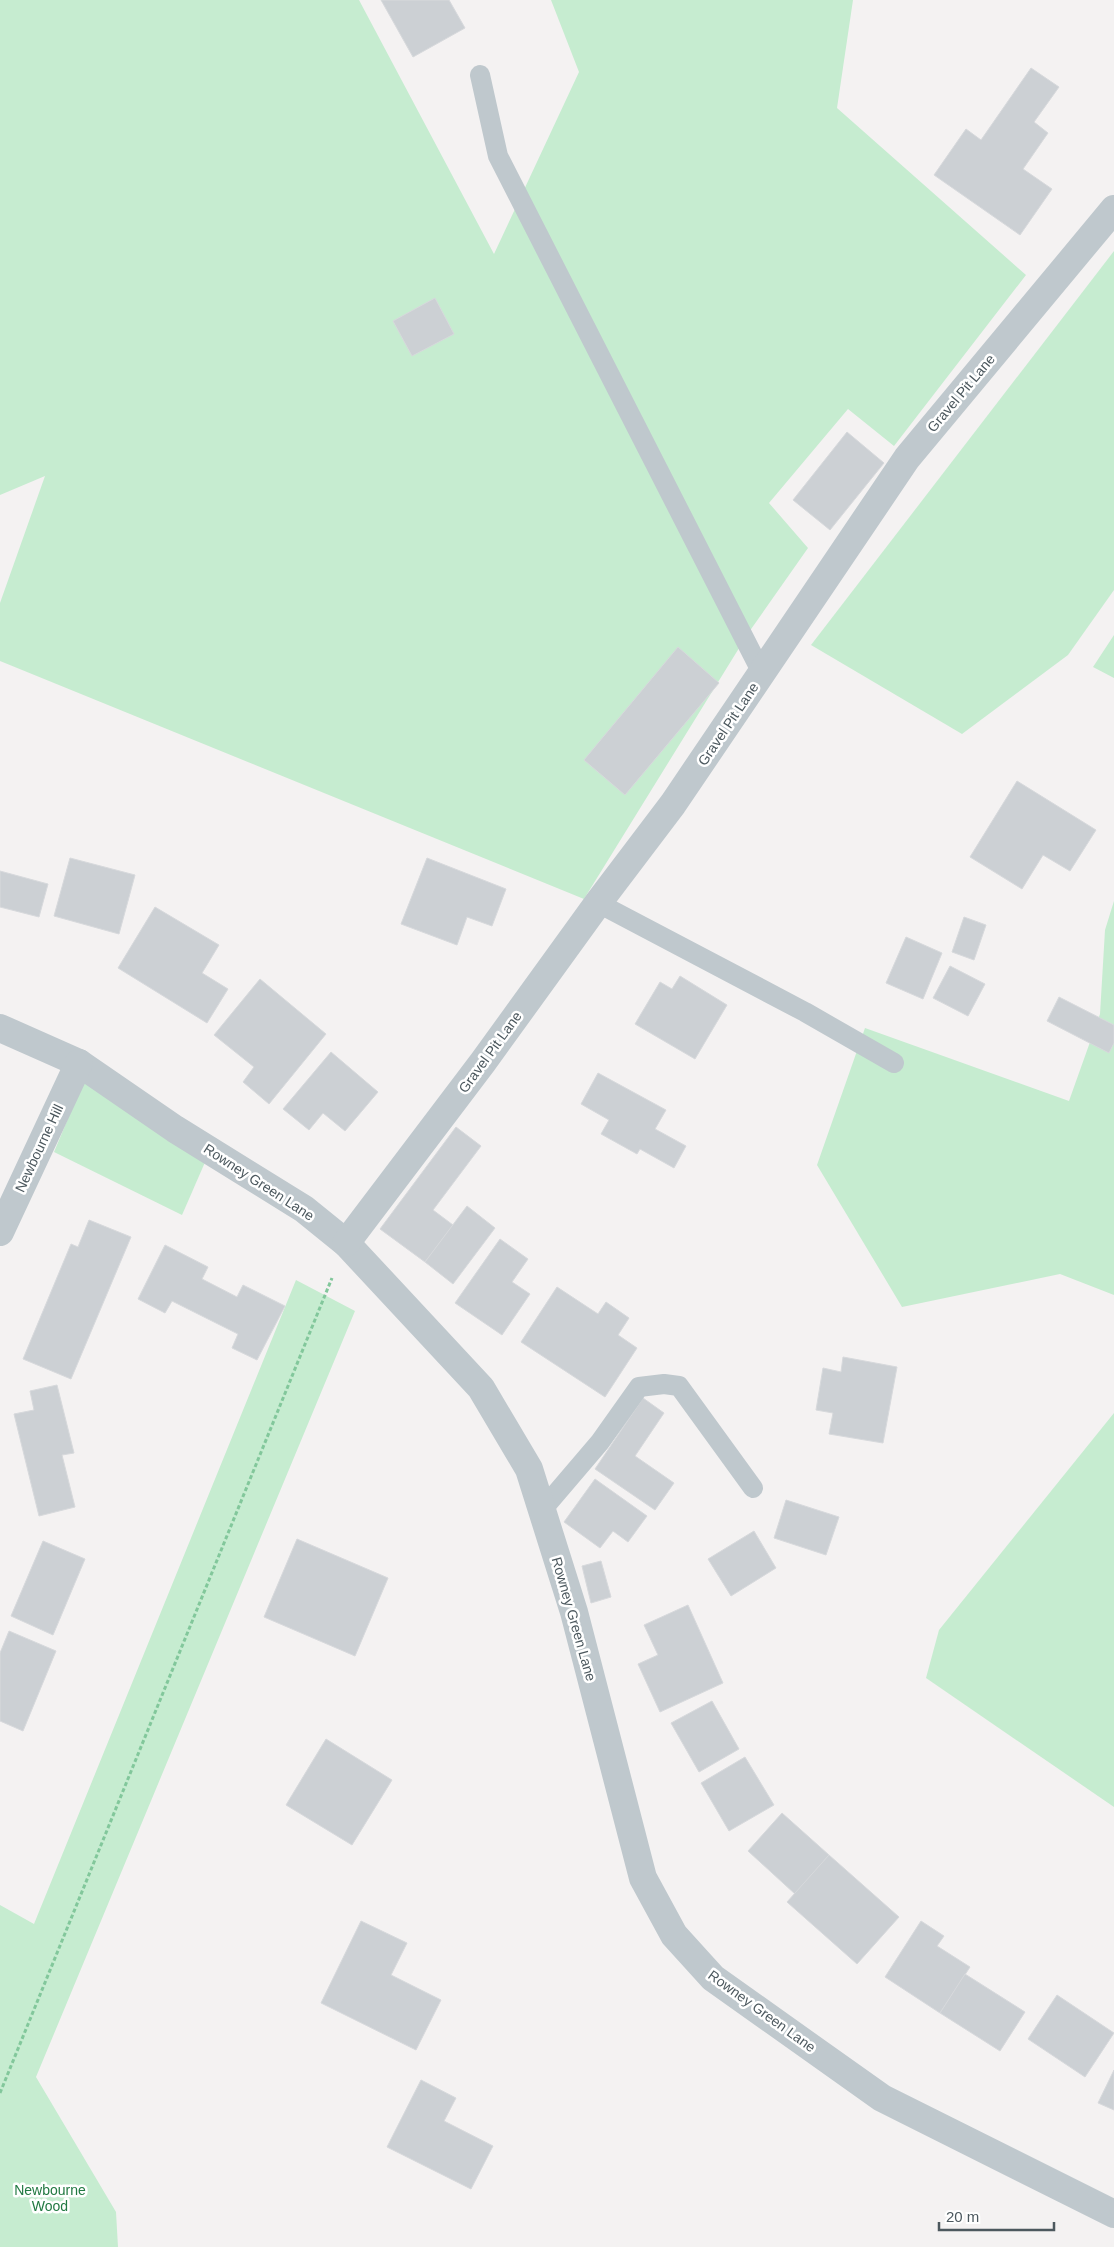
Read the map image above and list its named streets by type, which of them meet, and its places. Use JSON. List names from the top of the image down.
{
  "streets": {
    "street": ["Gravel Pit Lane", "Newbourne Hill", "Rowney Green Lane"]
  },
  "crossings": [
    ["Gravel Pit Lane", "Rowney Green Lane"],
    ["Newbourne Hill", "Rowney Green Lane"]
  ],
  "parks": ["Newbourne Wood"],
  "scale_bar": "20 m"
}
